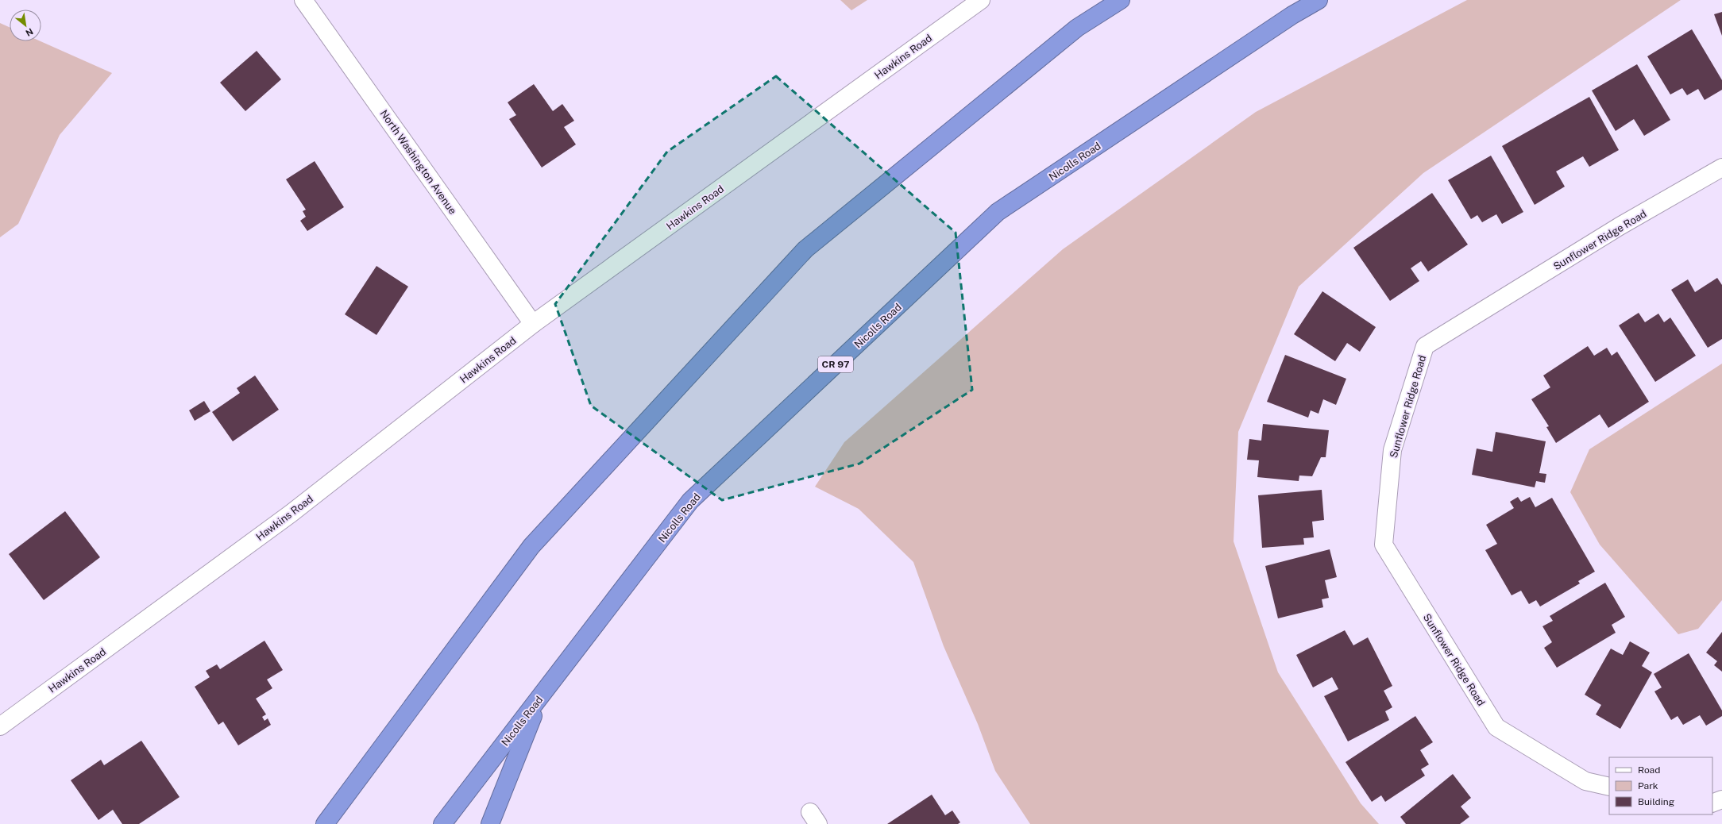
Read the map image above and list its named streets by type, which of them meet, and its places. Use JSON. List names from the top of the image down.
{
  "streets": {
    "highway": ["Nicolls Road", "CR 97"],
    "street": ["Hawkins Road", "North Washington Avenue", "Sunflower Ridge Road"]
  },
  "crossings": [
    ["Hawkins Road", "North Washington Avenue"]
  ],
  "legend": ["Road", "Park", "Building"],
  "north": "bottom right"
}
